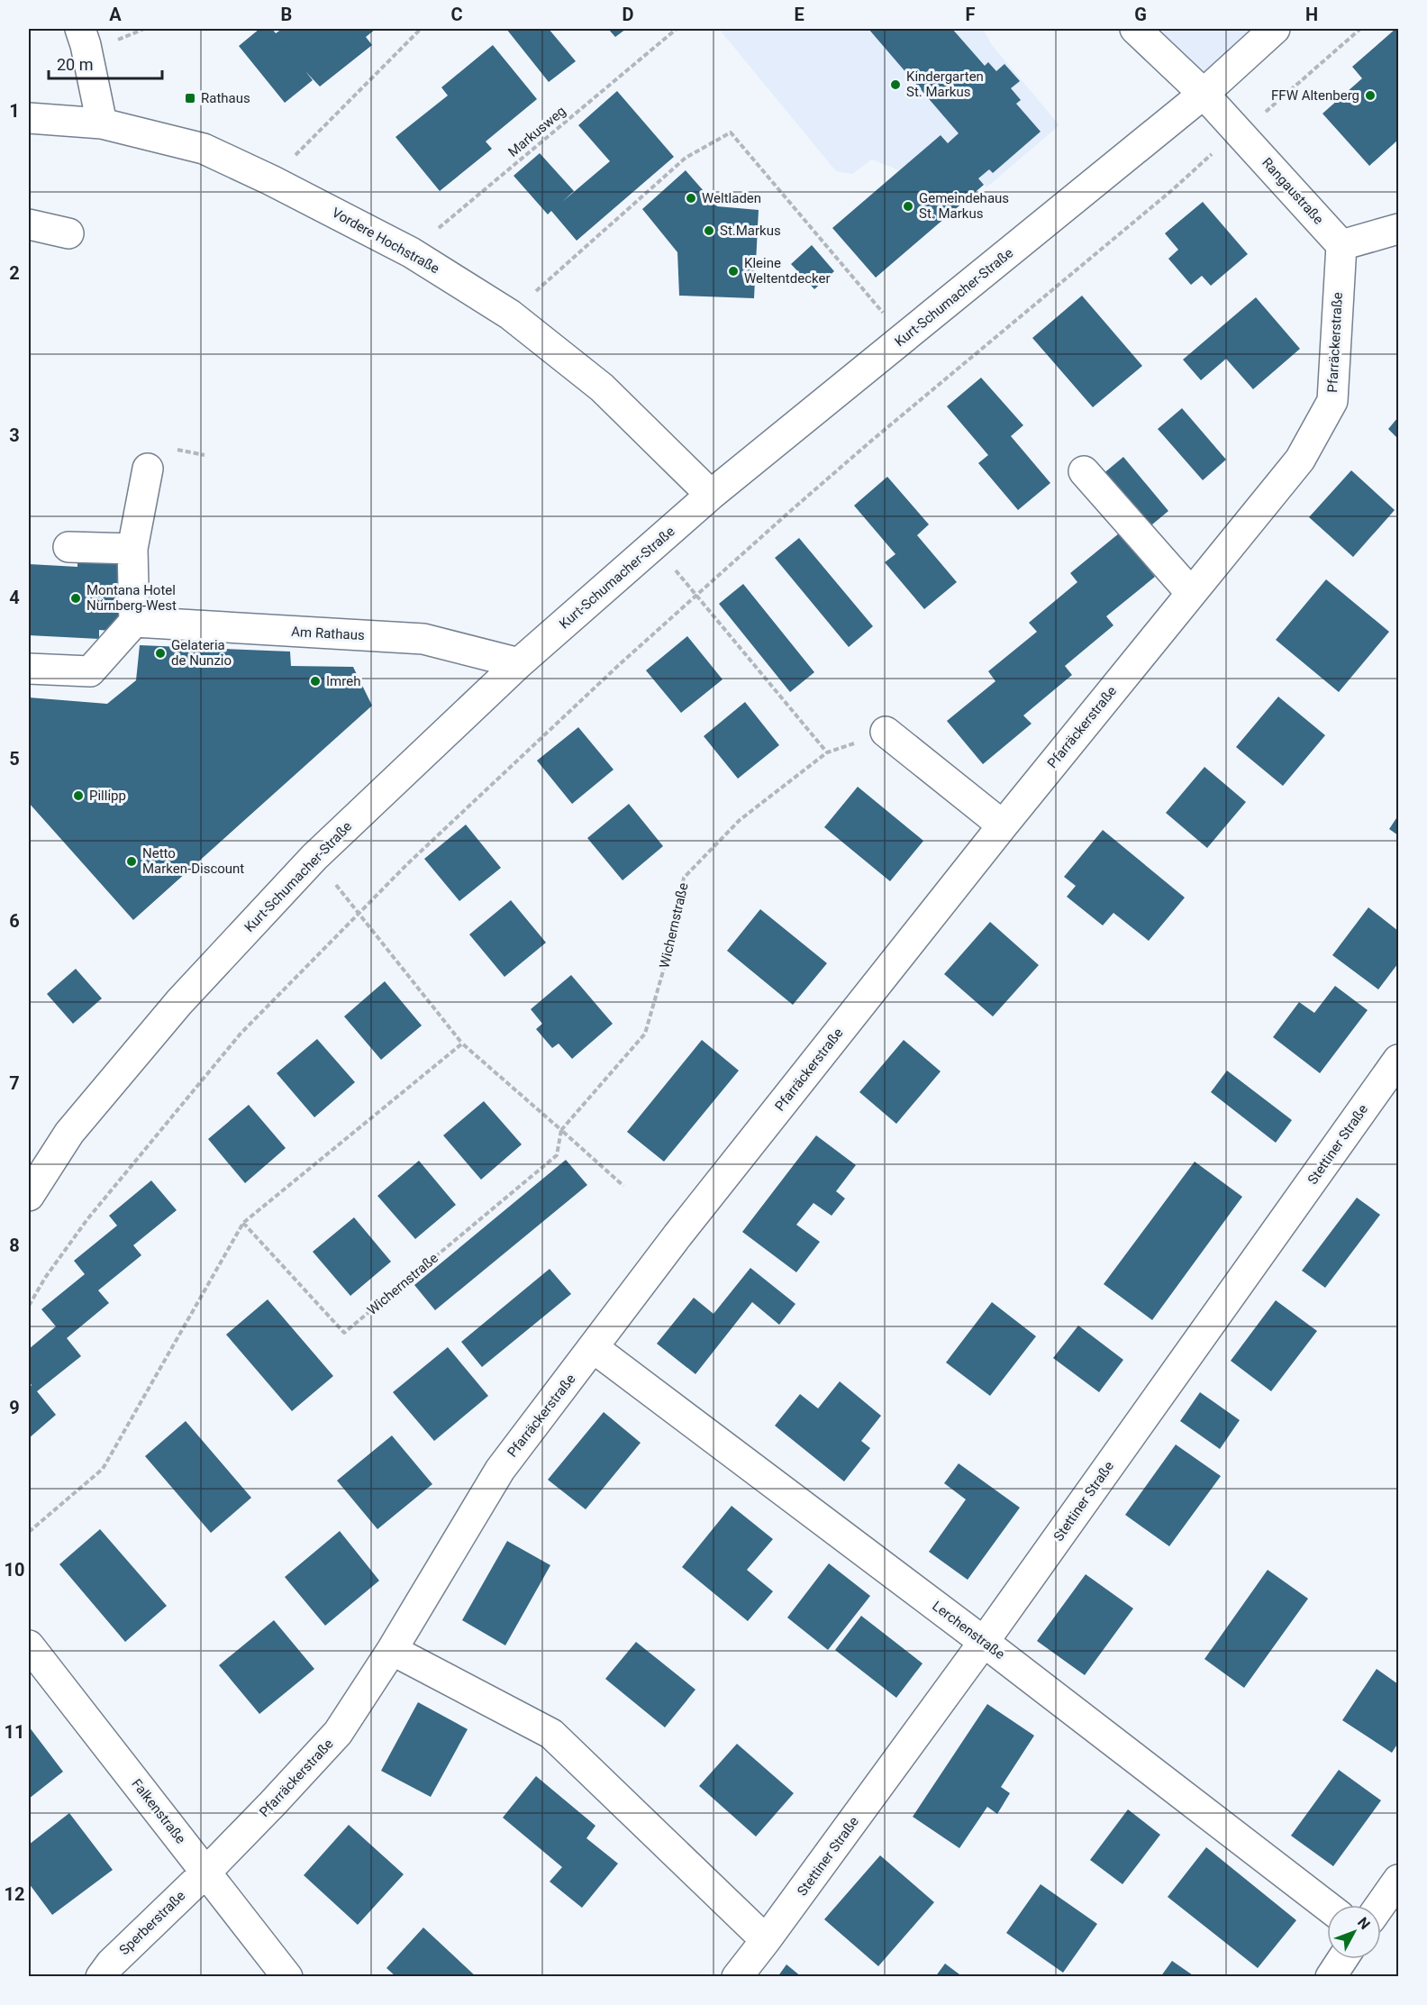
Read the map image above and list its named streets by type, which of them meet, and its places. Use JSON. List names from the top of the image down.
{
  "streets": {
    "street": [
      "Rangaustraße",
      "Vordere Hochstraße",
      "Kurt-Schumacher-Straße",
      "Pfarräckerstraße",
      "Am Rathaus",
      "Stettiner Straße",
      "Lerchenstraße",
      "Falkenstraße",
      "Sperberstraße"
    ],
    "path": ["Markusweg", "Wichernstraße"]
  },
  "crossings": [
    ["Markusweg", "Vordere Hochstraße"],
    ["Rangaustraße", "Kurt-Schumacher-Straße"],
    ["Rangaustraße", "Pfarräckerstraße"],
    ["Vordere Hochstraße", "Kurt-Schumacher-Straße"],
    ["Kurt-Schumacher-Straße", "Am Rathaus"],
    ["Pfarräckerstraße", "Lerchenstraße"],
    ["Pfarräckerstraße", "Falkenstraße"],
    ["Pfarräckerstraße", "Sperberstraße"],
    ["Stettiner Straße", "Lerchenstraße"],
    ["Falkenstraße", "Sperberstraße"]
  ],
  "places": {
    "other": [
      "Kindergarten St. Markus",
      "FFW Altenberg",
      "Weltladen",
      "Gemeindehaus St. Markus",
      "St.Markus",
      "Kleine Weltentdecker",
      "Montana Hotel Nürnberg-West",
      "Gelateria de Nunzio",
      "Imreh",
      "Pillipp",
      "Netto Marken-Discount"
    ],
    "transit": ["Rathaus"]
  },
  "scale_bar": "20 m",
  "north": "top right",
  "grid": {
    "columns": [
      "A",
      "B",
      "C",
      "D",
      "E",
      "F",
      "G",
      "H"
    ],
    "rows": [
      "1",
      "2",
      "3",
      "4",
      "5",
      "6",
      "7",
      "8",
      "9",
      "10",
      "11",
      "12"
    ]
  }
}
